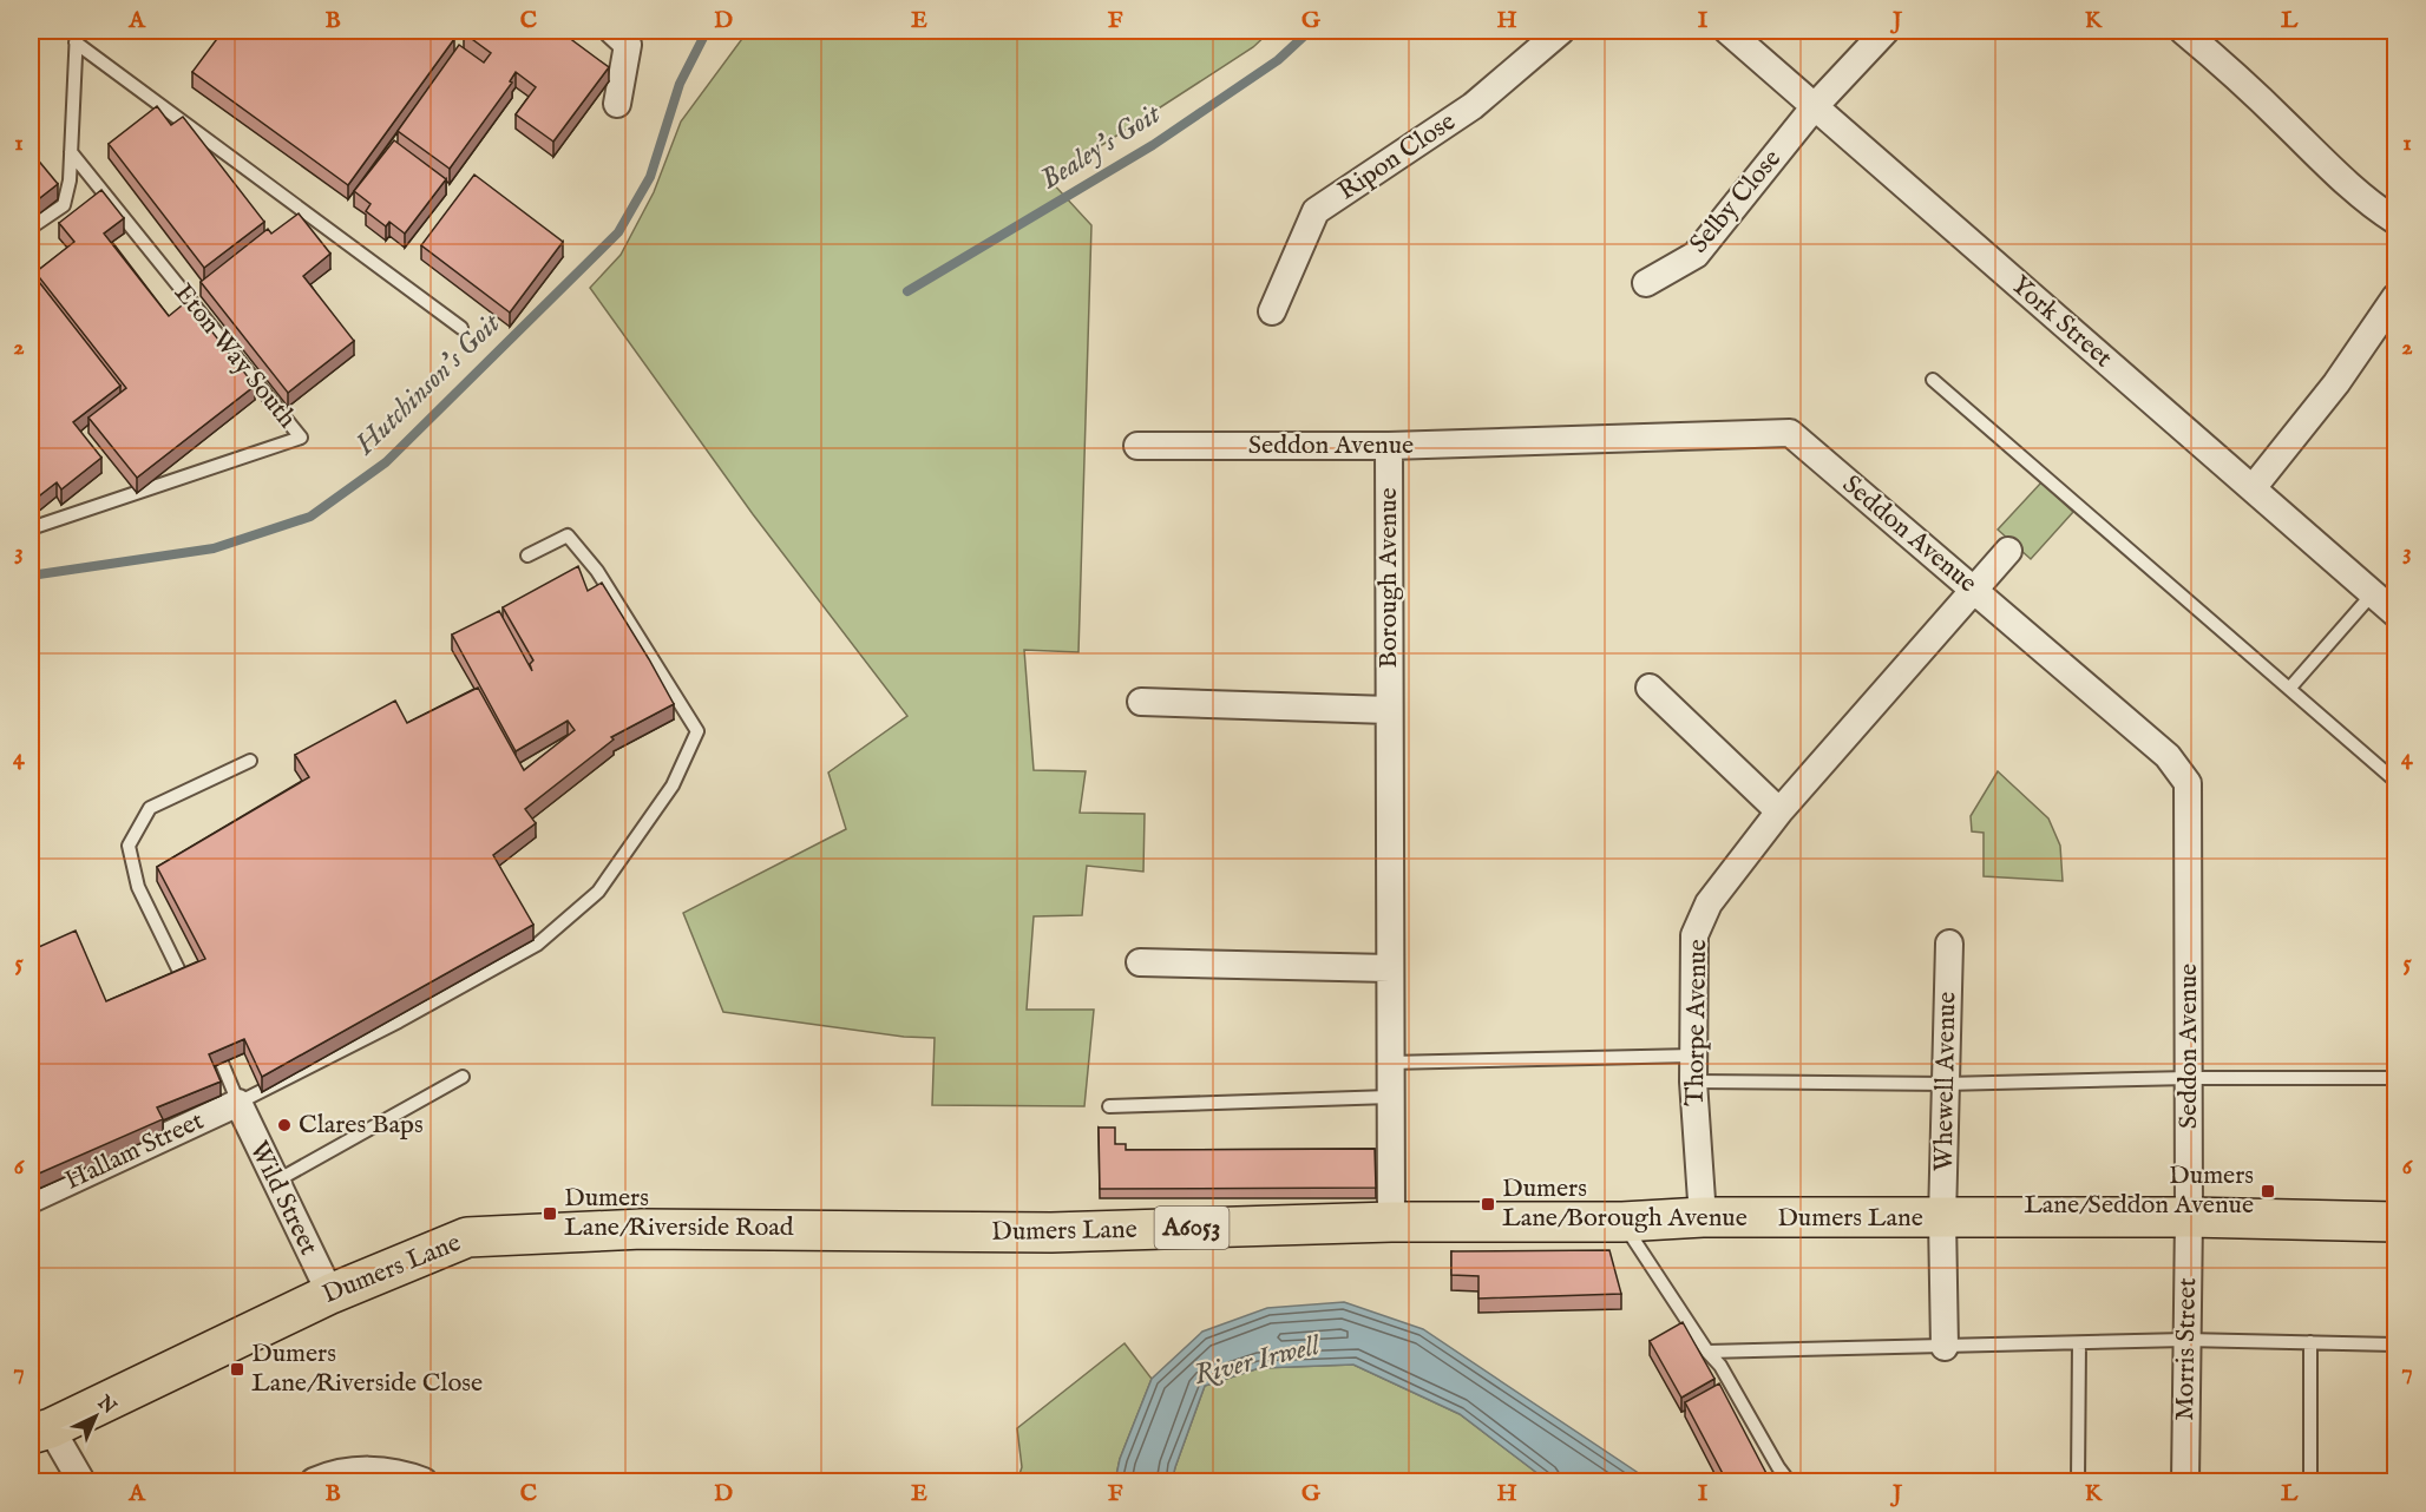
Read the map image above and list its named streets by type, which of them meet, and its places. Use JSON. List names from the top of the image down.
{
  "streets": {
    "main road": ["Dumers Lane", "A6053"],
    "street": [
      "Ripon Close",
      "Selby Close",
      "York Street",
      "Seddon Avenue",
      "Borough Avenue",
      "Thorpe Avenue",
      "Whewell Avenue",
      "Hallam Street",
      "Wild Street",
      "Morris Street"
    ],
    "lane": ["Eton Way South"]
  },
  "crossings": [
    ["Selby Close", "York Street"],
    ["Seddon Avenue", "Borough Avenue"],
    ["Seddon Avenue", "Thorpe Avenue"],
    ["Seddon Avenue", "Dumers Lane"],
    ["Seddon Avenue", "Morris Street"],
    ["Borough Avenue", "Dumers Lane"],
    ["Thorpe Avenue", "Dumers Lane"],
    ["Whewell Avenue", "Dumers Lane"],
    ["Hallam Street", "Wild Street"],
    ["Wild Street", "Dumers Lane"],
    ["Dumers Lane", "Morris Street"]
  ],
  "water": ["Bealey's Goit", "Hutchinson's Goit", "River Irwell"],
  "places": {
    "other": ["Clares Baps"],
    "transit": [
      "Dumers Lane/Seddon Avenue",
      "Dumers Lane/Borough Avenue",
      "Dumers Lane/Riverside Road",
      "Dumers Lane/Riverside Close"
    ]
  },
  "north": "top right",
  "grid": {
    "columns": [
      "A",
      "B",
      "C",
      "D",
      "E",
      "F",
      "G",
      "H",
      "I",
      "J",
      "K",
      "L"
    ],
    "rows": [
      "1",
      "2",
      "3",
      "4",
      "5",
      "6",
      "7"
    ]
  }
}
